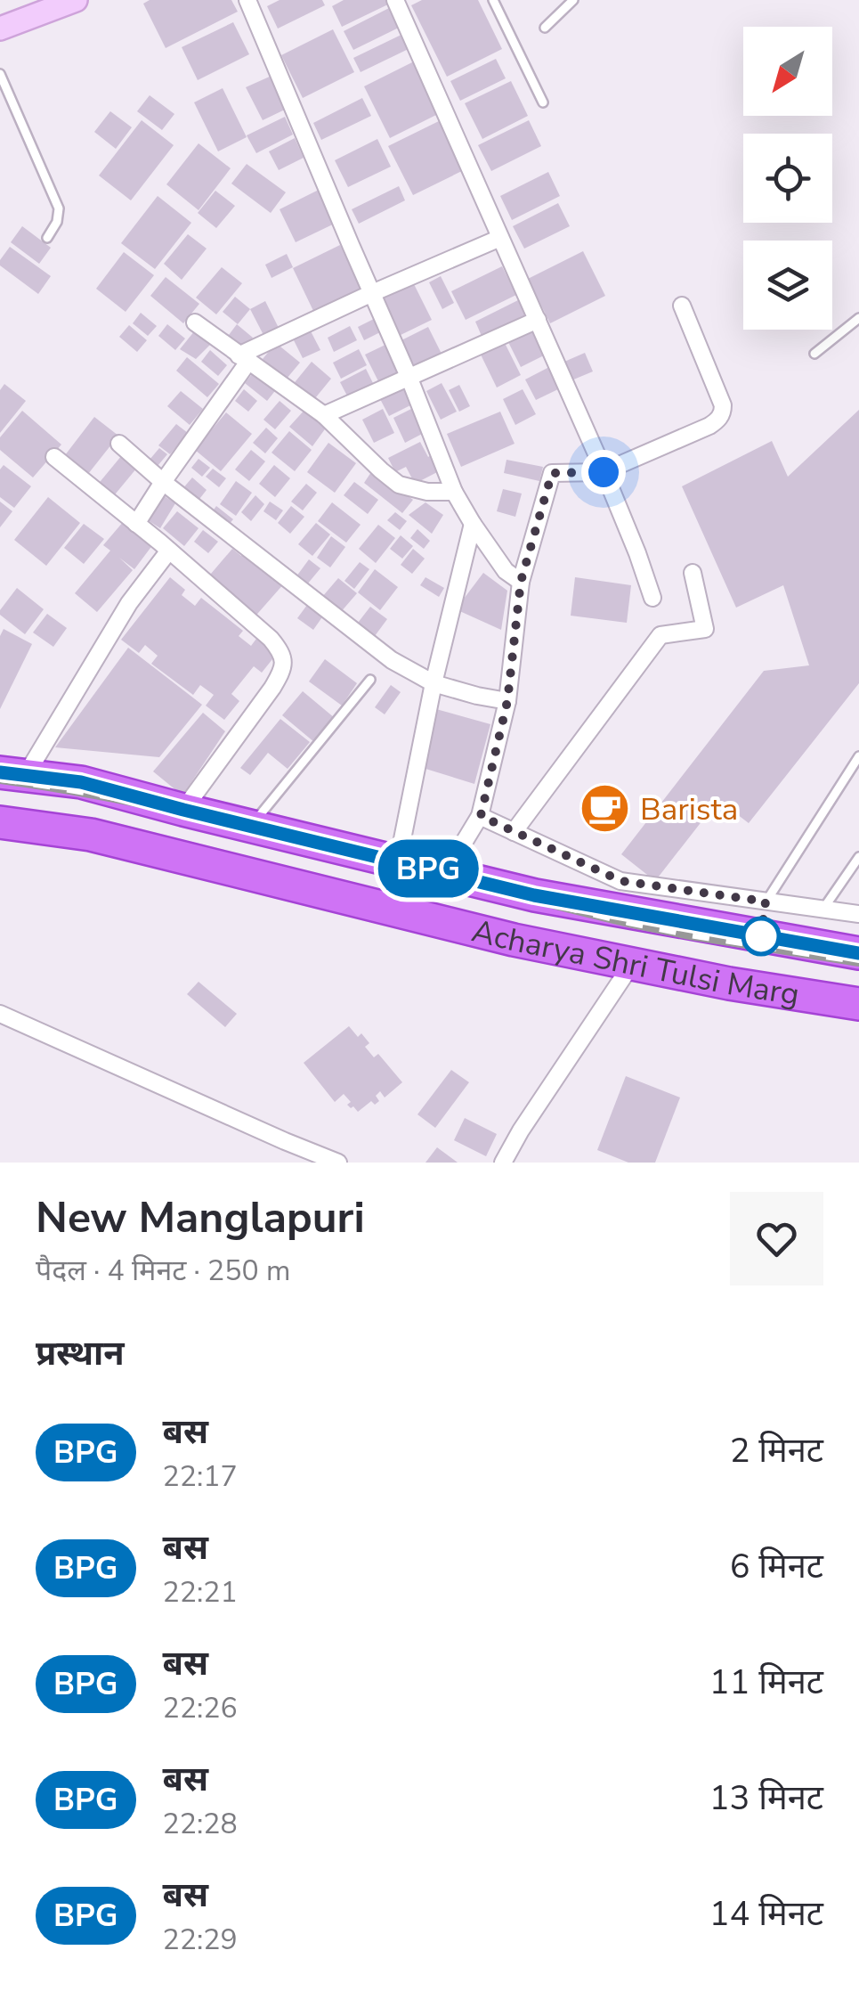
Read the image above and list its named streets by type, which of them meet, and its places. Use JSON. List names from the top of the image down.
{
  "streets": {
    "highway": ["Acharya Shri Tulsi Marg"]
  },
  "places": {
    "cafe": ["Barista"]
  },
  "lines": ["bus line BPG"],
  "north": "bottom left",
  "page": {
    "on_map": "BPG",
    "heading": [
      ["New Manglapuri", "पैदल · 4 मिनट · 250 m"],
      "प्रस्थान"
    ],
    "list": [
      {
        "mark": "BPG",
        "name": "बस",
        "note": "22:17",
        "value": "2 मिनट"
      },
      {
        "mark": "BPG",
        "name": "बस",
        "note": "22:21",
        "value": "6 मिनट"
      },
      {
        "mark": "BPG",
        "name": "बस",
        "note": "22:26",
        "value": "11 मिनट"
      },
      {
        "mark": "BPG",
        "name": "बस",
        "note": "22:28",
        "value": "13 मिनट"
      },
      {
        "mark": "BPG",
        "name": "बस",
        "note": "22:29",
        "value": "14 मिनट"
      }
    ]
  }
}
